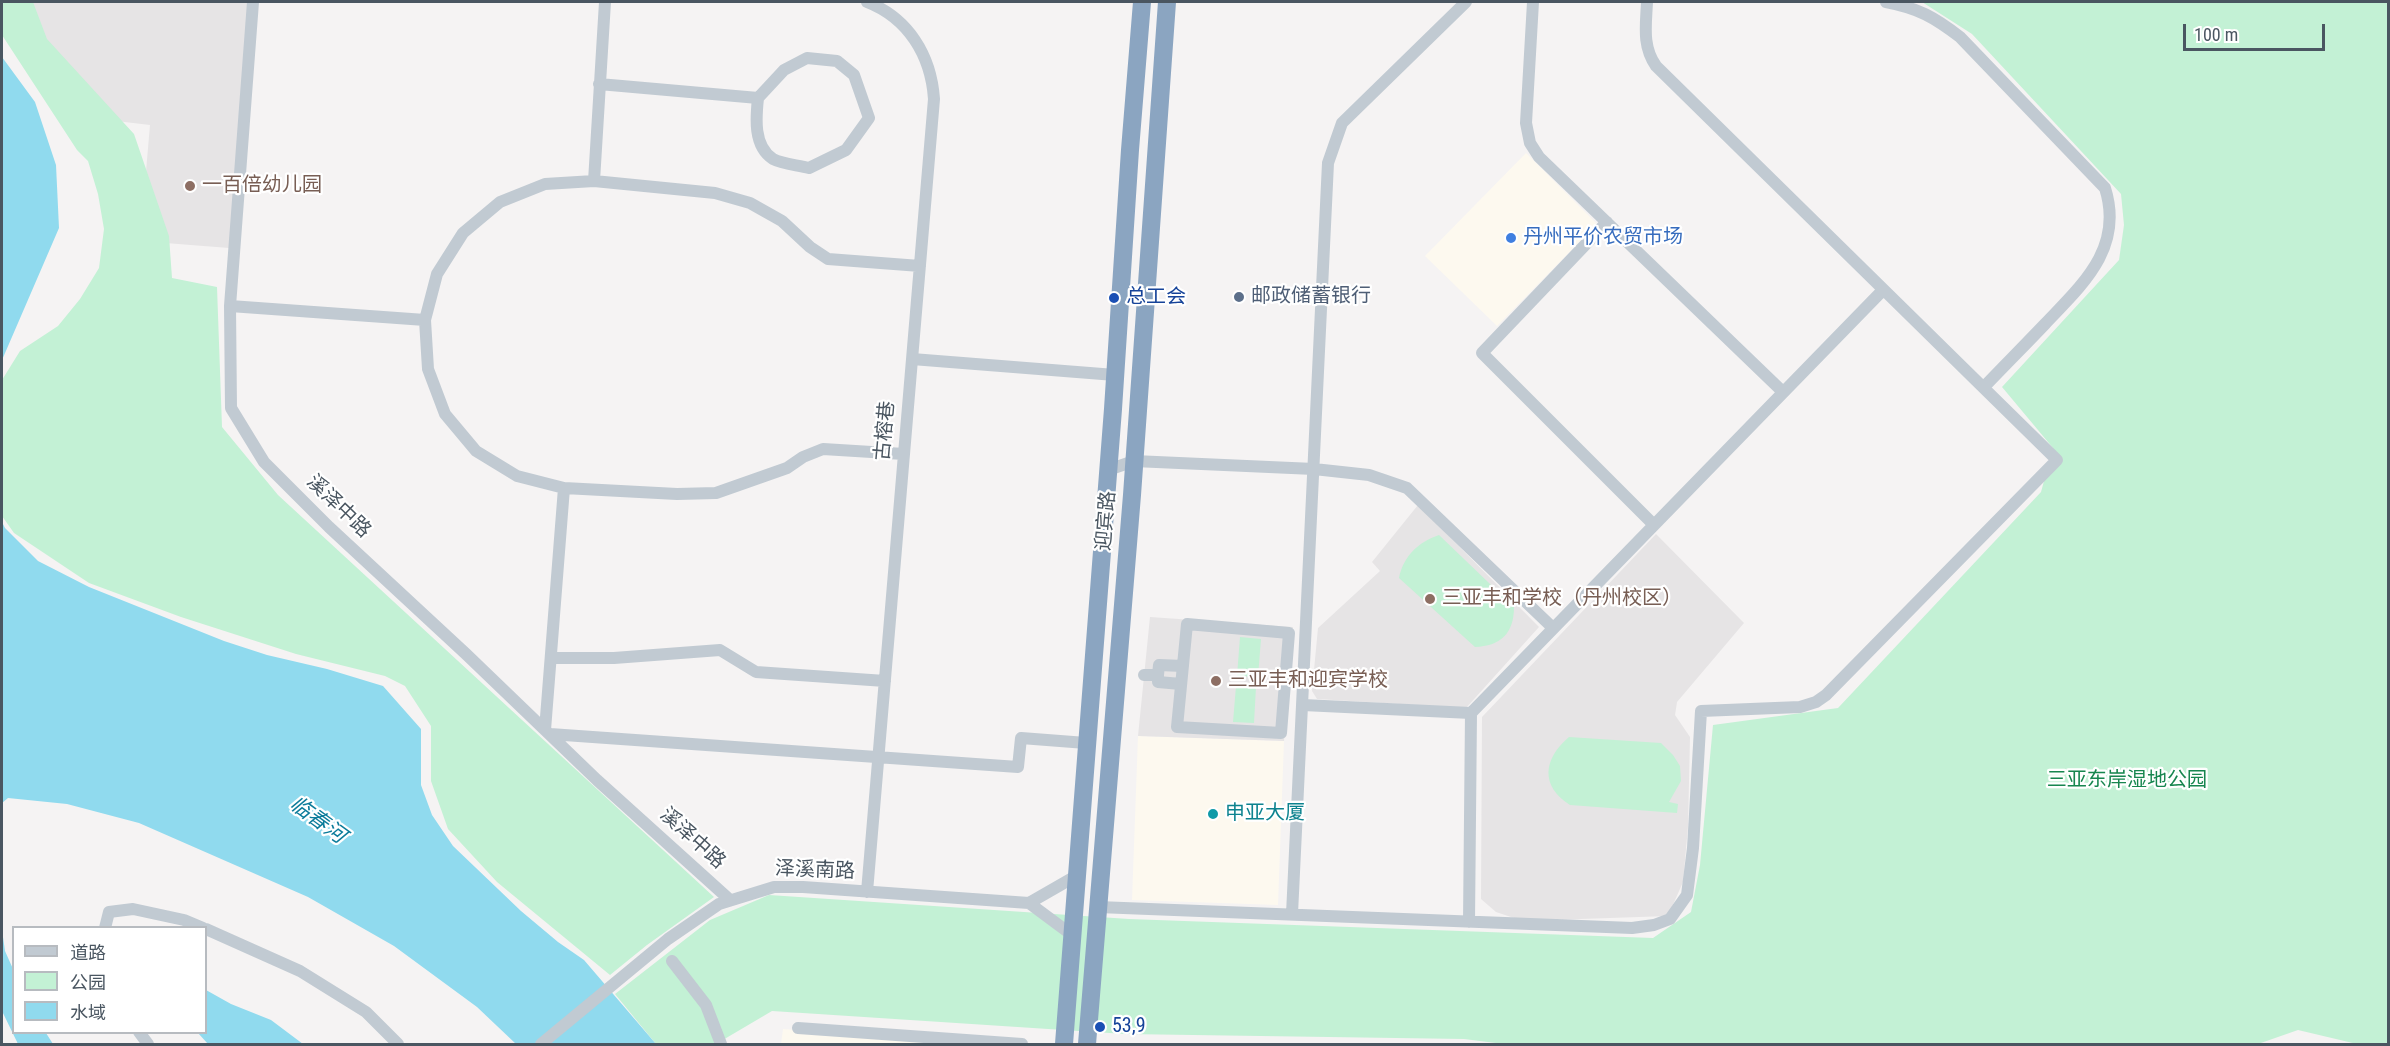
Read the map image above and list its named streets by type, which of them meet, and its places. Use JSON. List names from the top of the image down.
{
  "streets": {
    "highway": ["迎宾路"],
    "street": ["古榕巷", "溪泽中路", "泽溪南路"]
  },
  "crossings": [
    ["古榕巷", "泽溪南路"],
    ["溪泽中路", "泽溪南路"]
  ],
  "water": ["临春河"],
  "parks": ["三亚东岸湿地公园"],
  "places": [
    "一百倍幼儿园",
    "丹州平价农贸市场",
    "邮政储蓄银行",
    "总工会",
    "三亚丰和学校（丹州校区）",
    "三亚丰和迎宾学校",
    "申亚大厦",
    "53,9"
  ],
  "legend": ["道路", "公园", "水域"],
  "scale_bar": "100 m"
}
